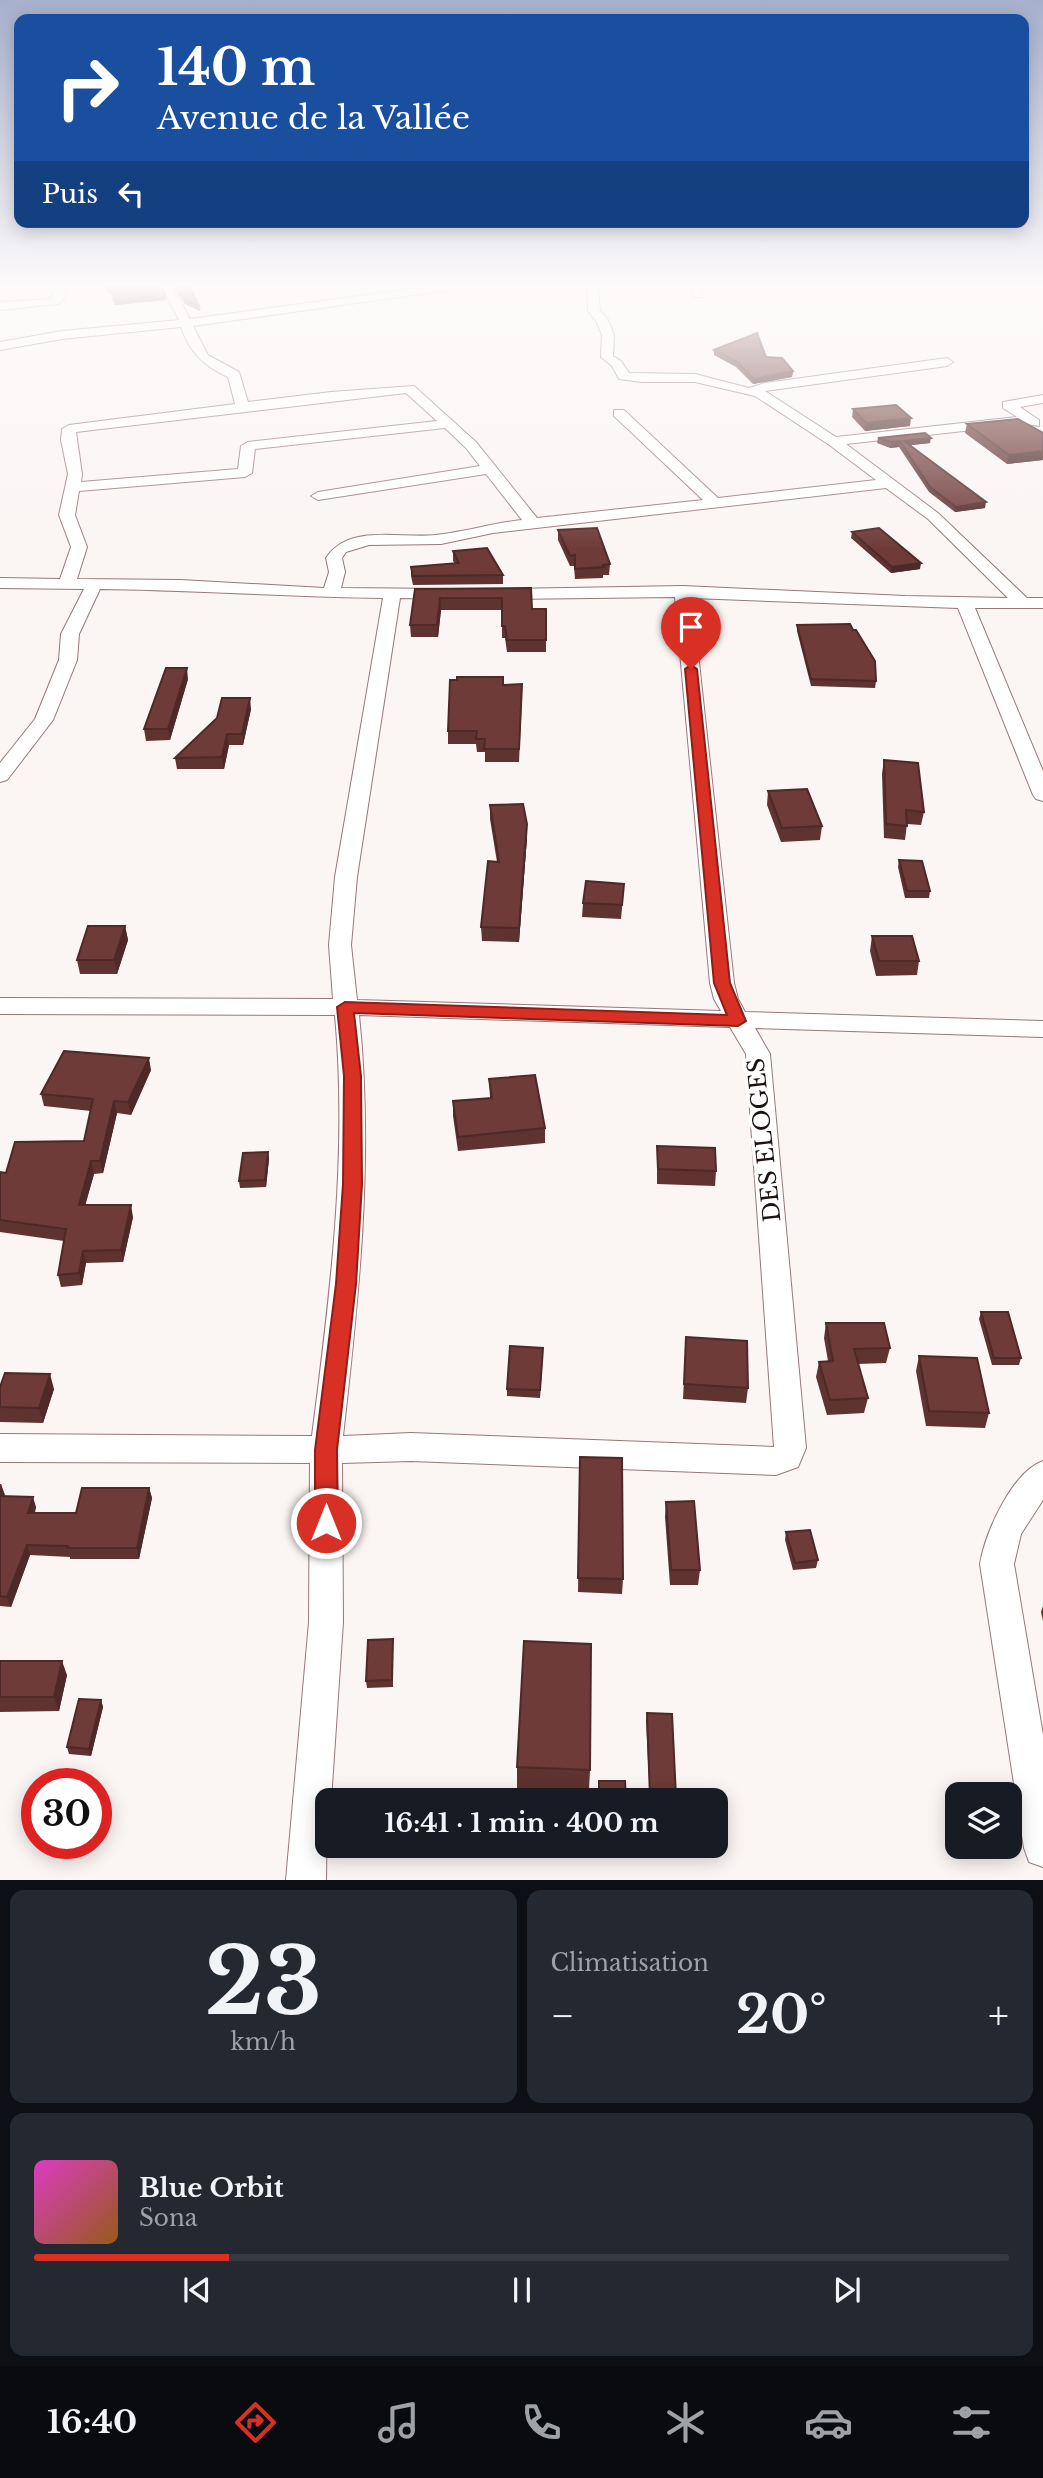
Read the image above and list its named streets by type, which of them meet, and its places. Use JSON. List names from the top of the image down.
{
  "streets": {
    "street": ["DES ELOGES"]
  },
  "page": {
    "turn": ["140 m", "Avenue de la Vallée"],
    "then": "Puis",
    "limit": "30",
    "trip": "16:41 · 1 min · 400 m",
    "tile": [
      ["23", "km/h"],
      "Climatisation"
    ],
    "heat": ["−", "20°", "+"],
    "song": ["Blue Orbit", "Sona"],
    "tabs": "16:40"
  }
}
